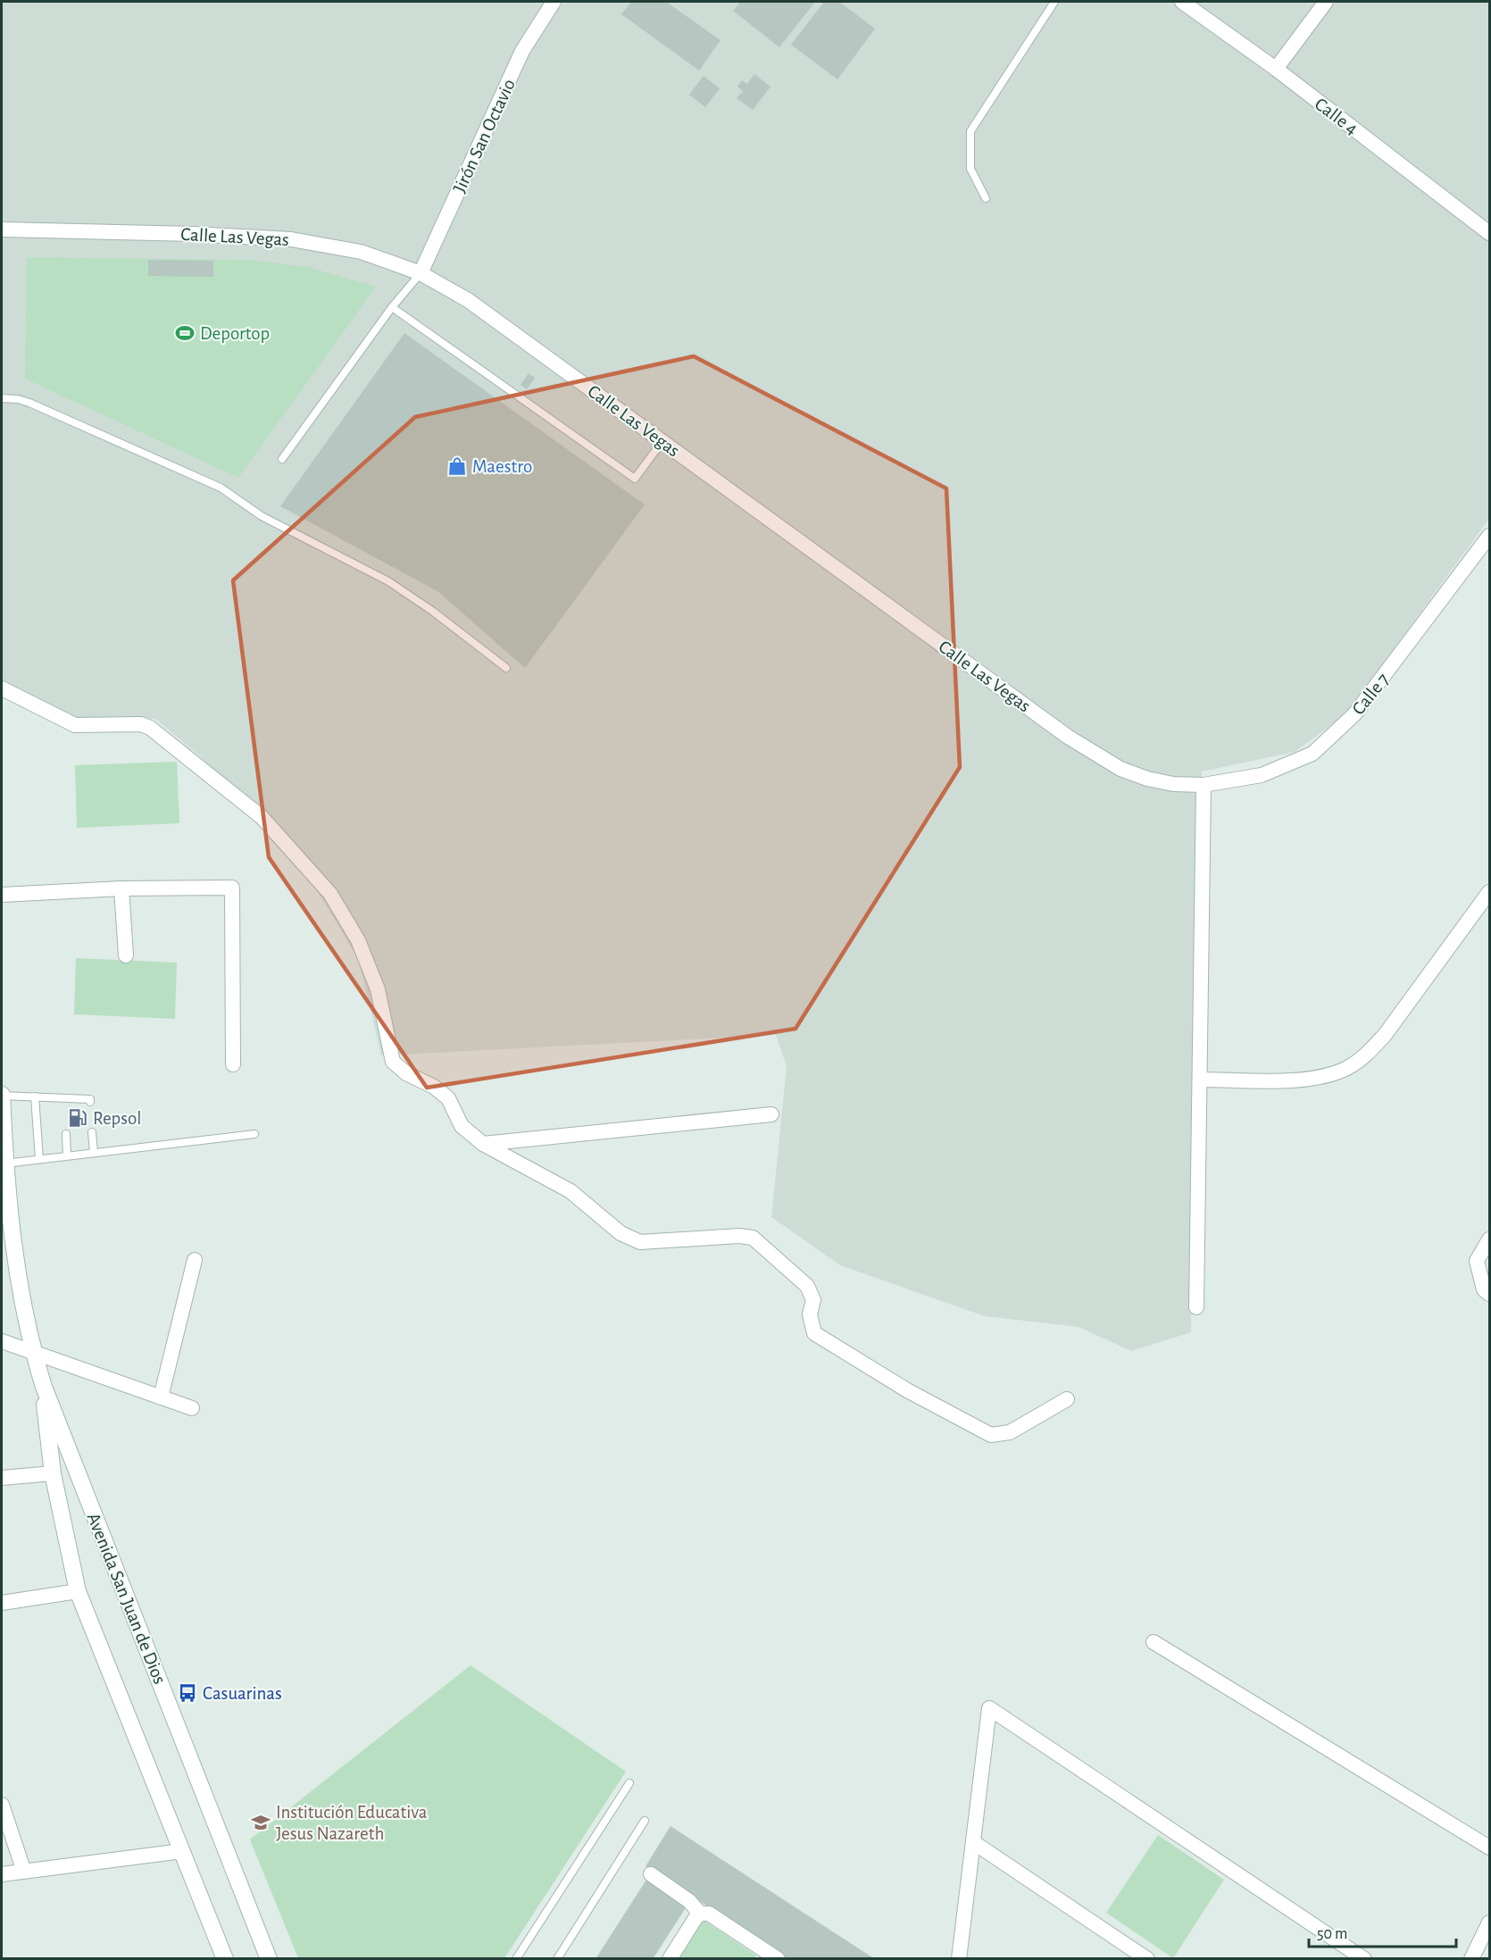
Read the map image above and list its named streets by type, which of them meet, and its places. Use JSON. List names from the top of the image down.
{
  "streets": {
    "main road": ["Avenida San Juan de Dios"],
    "street": [
      "Calle 4",
      "Jirón San Octavio",
      "Calle Las Vegas",
      "Calle 7"
    ]
  },
  "crossings": [
    ["Jirón San Octavio", "Calle Las Vegas"],
    ["Calle Las Vegas", "Calle 7"]
  ],
  "places": {
    "sports": ["Deportop"],
    "shop": ["Maestro"],
    "fuel station": ["Repsol"],
    "bus stop": ["Casuarinas"],
    "school or university": ["Institución Educativa Jesus Nazareth"]
  },
  "scale_bar": "50 m"
}
